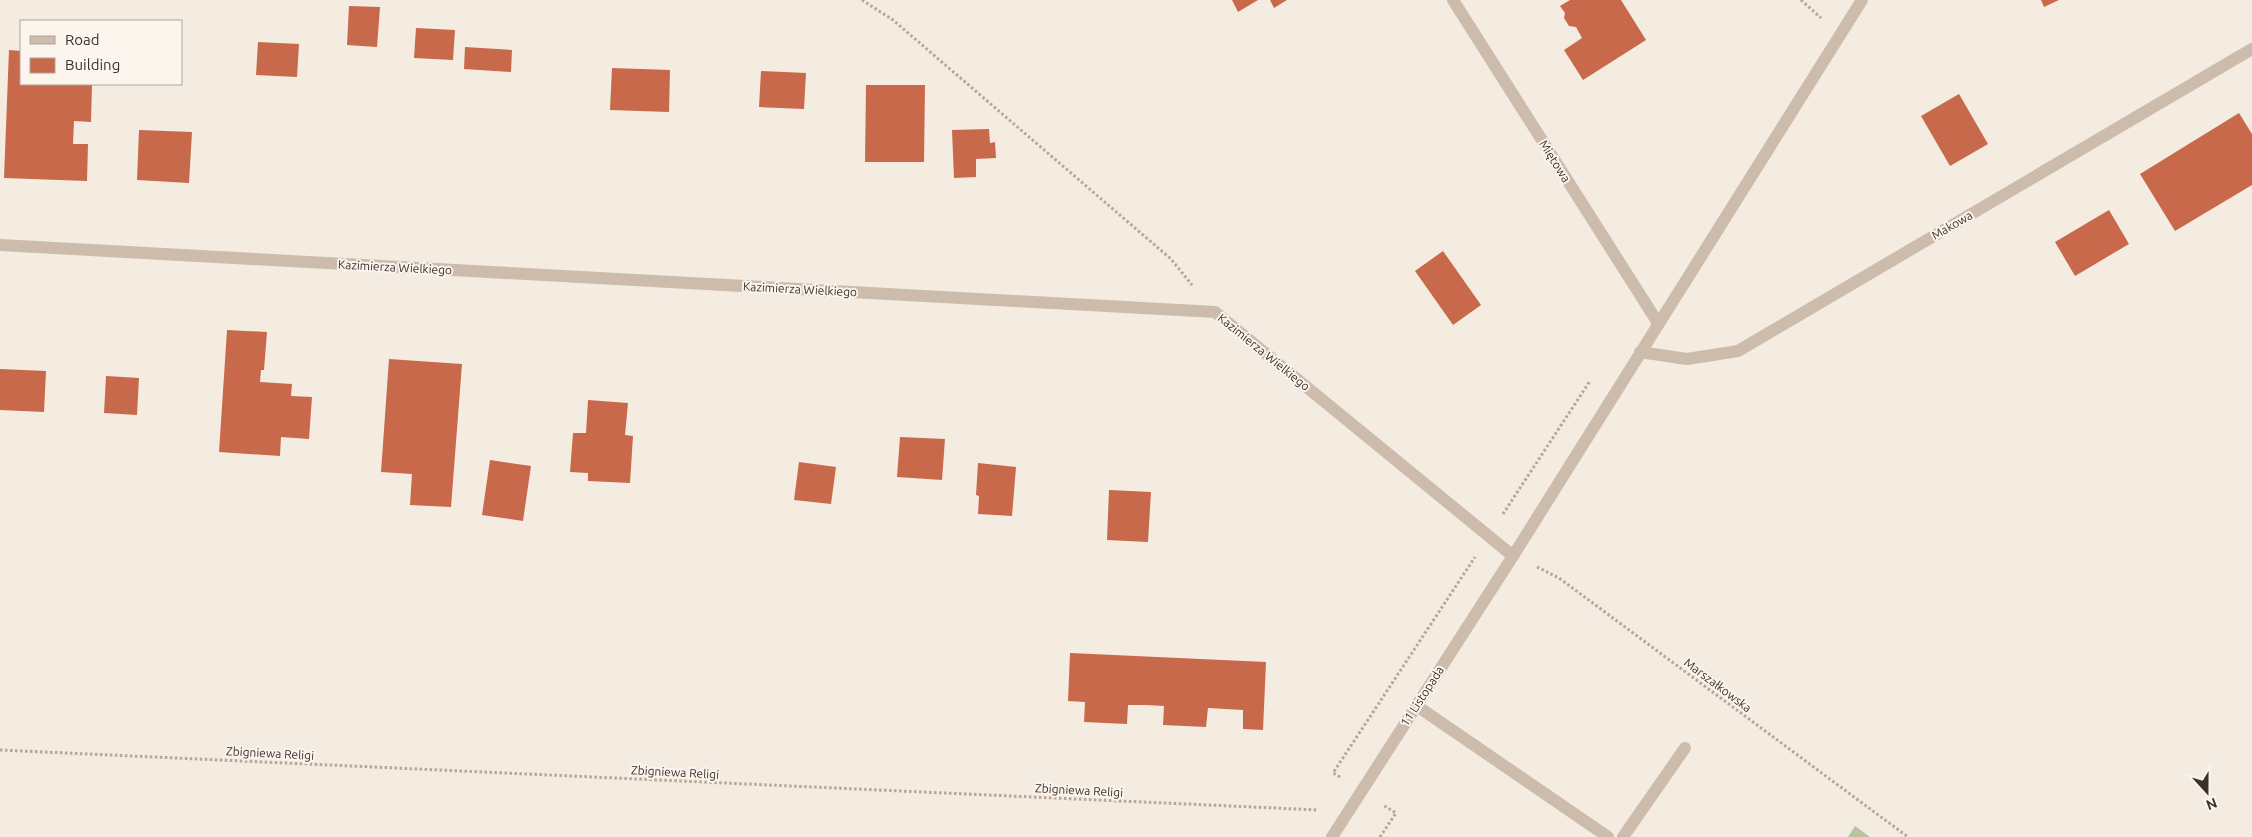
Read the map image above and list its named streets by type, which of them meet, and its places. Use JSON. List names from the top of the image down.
{
  "streets": {
    "street": [
      "Miętowa",
      "Makowa",
      "Kazimierza Wielkiego",
      "11 Listopada"
    ],
    "path": ["Marszałkowska", "Zbigniewa Religi"]
  },
  "crossings": [
    ["Miętowa", "11 Listopada"],
    ["Makowa", "11 Listopada"],
    ["Kazimierza Wielkiego", "Marszałkowska"],
    ["Kazimierza Wielkiego", "11 Listopada"],
    ["Marszałkowska", "11 Listopada"],
    ["11 Listopada", "Zbigniewa Religi"]
  ],
  "legend": ["Road", "Building"],
  "north": "bottom"
}
